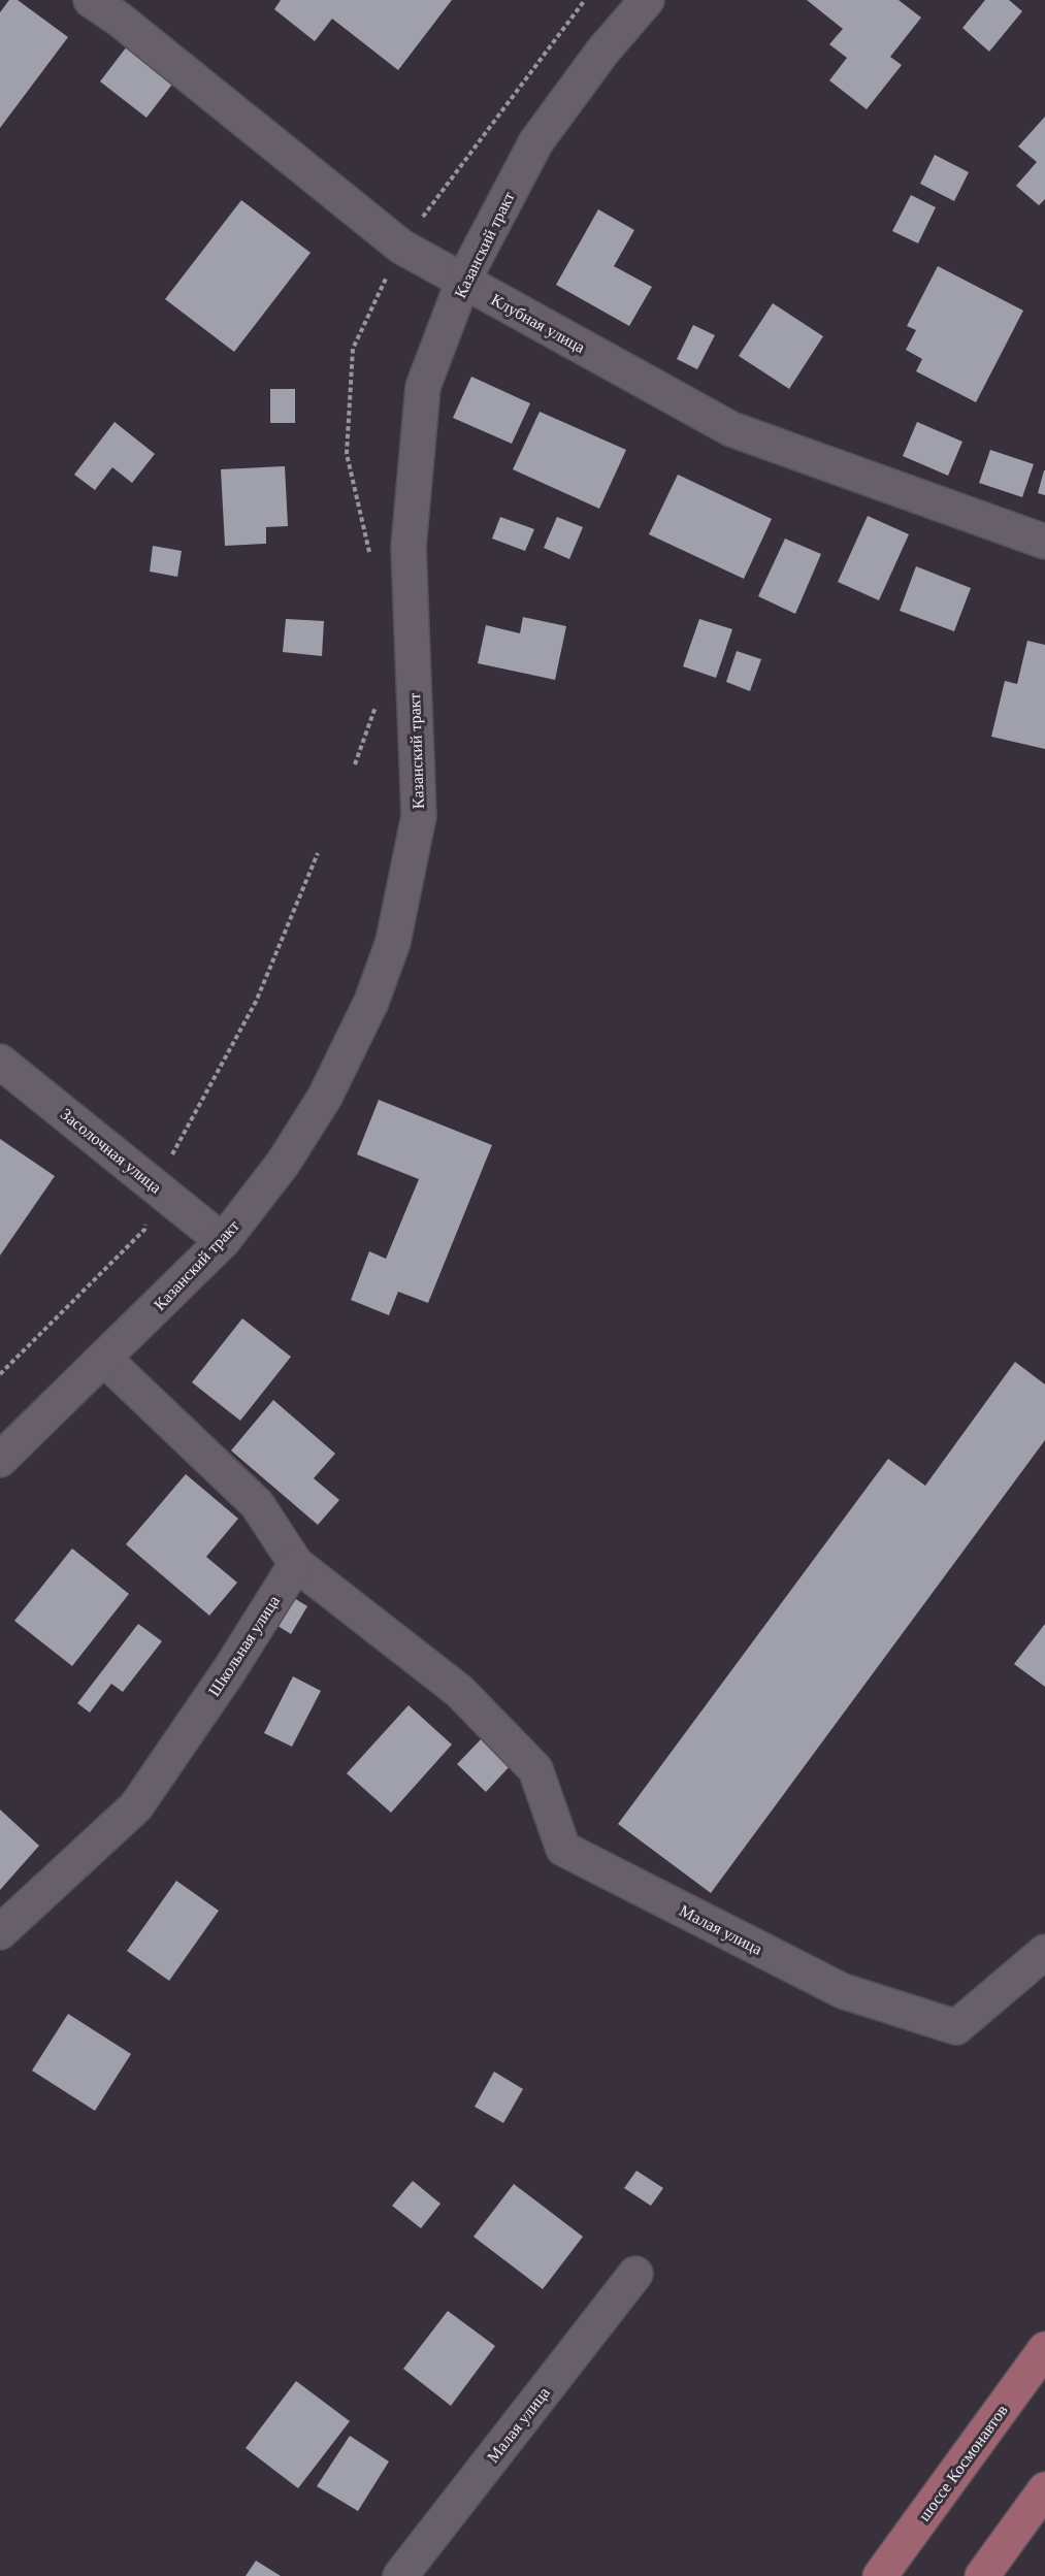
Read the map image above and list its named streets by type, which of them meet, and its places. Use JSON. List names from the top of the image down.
{
  "streets": {
    "main road": ["шоссе Космонавтов"],
    "street": [
      "Казанский тракт",
      "Клубная улица",
      "Засолочная улица",
      "Школьная улица",
      "Малая улица"
    ]
  },
  "crossings": [
    ["Казанский тракт", "Клубная улица"],
    ["Казанский тракт", "Засолочная улица"],
    ["Школьная улица", "Малая улица"]
  ]
}
